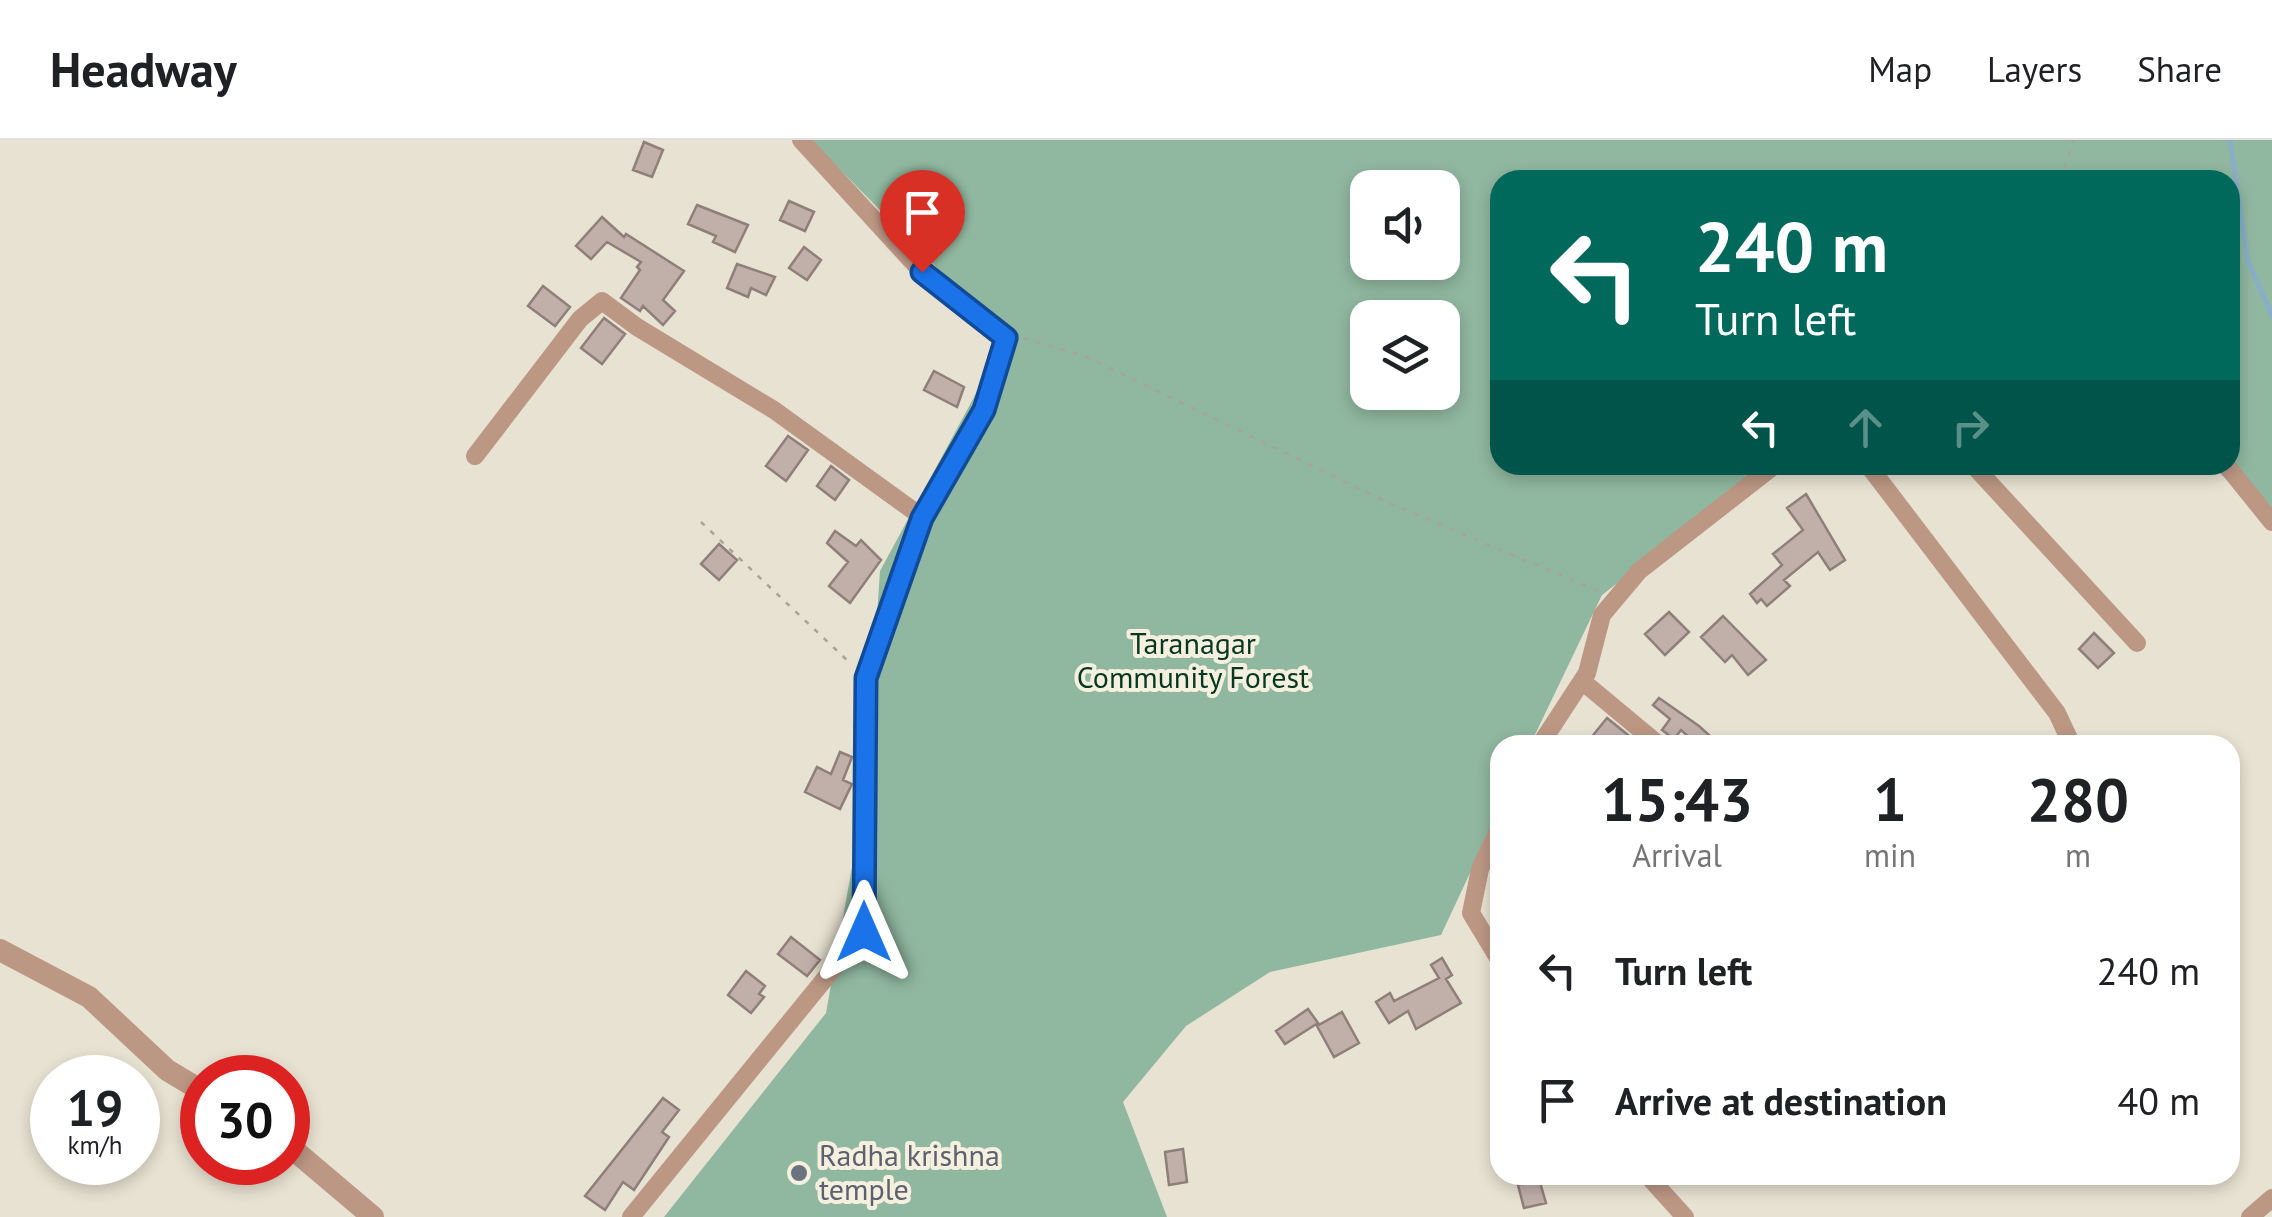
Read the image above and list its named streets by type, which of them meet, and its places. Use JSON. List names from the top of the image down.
{
  "parks": ["Taranagar Community Forest"],
  "places": ["Radha krishna temple"],
  "page": {
    "header": "Headway",
    "nav": ["Map", "Layers", "Share"],
    "turn": ["240 m", "Turn left"],
    "eta": [
      "15:43",
      "Arrival",
      "1",
      "min",
      "280",
      "m"
    ],
    "list": [
      {
        "name": "Turn left",
        "value": "240 m"
      },
      {
        "name": "Arrive at destination",
        "value": "40 m"
      }
    ],
    "speed": "19 km/h",
    "limit": "30"
  }
}
